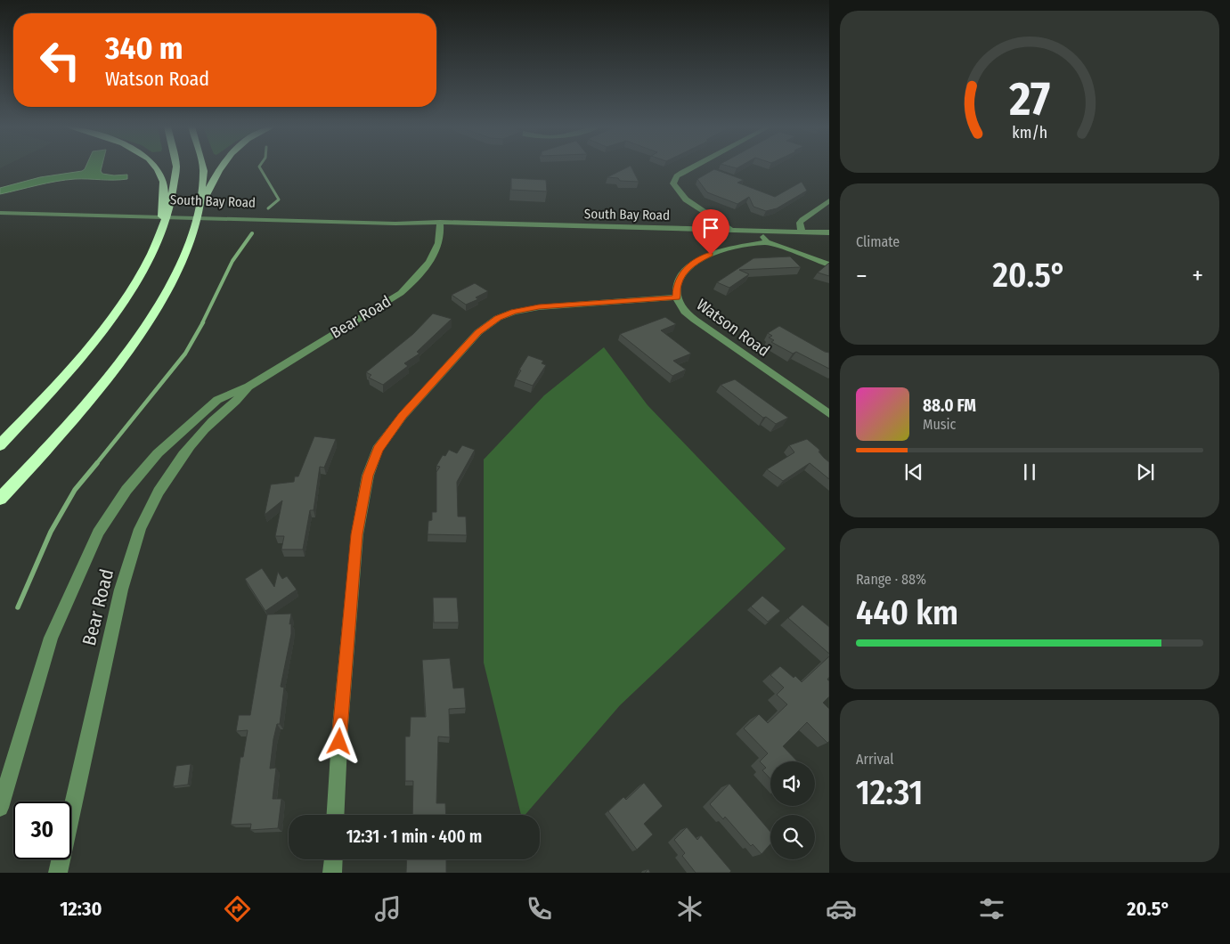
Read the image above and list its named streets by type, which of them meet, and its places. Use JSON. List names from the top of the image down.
{
  "streets": {
    "street": ["South Bay Road", "Bear Road", "Watson Road"]
  },
  "crossings": [
    ["South Bay Road", "Bear Road"]
  ],
  "page": {
    "turn": ["340 m", "Watson Road"],
    "tile": [
      "Climate",
      ["Range · 88%", "440 km"],
      ["Arrival", "12:31"]
    ],
    "heat": ["−", "20.5°", "+"],
    "song": ["88.0 FM", "Music"],
    "limit": "30",
    "trip": "12:31 · 1 min · 400 m",
    "tabs": ["12:30", "20.5°"],
    "gauge": ["27", "km/h"]
  }
}
